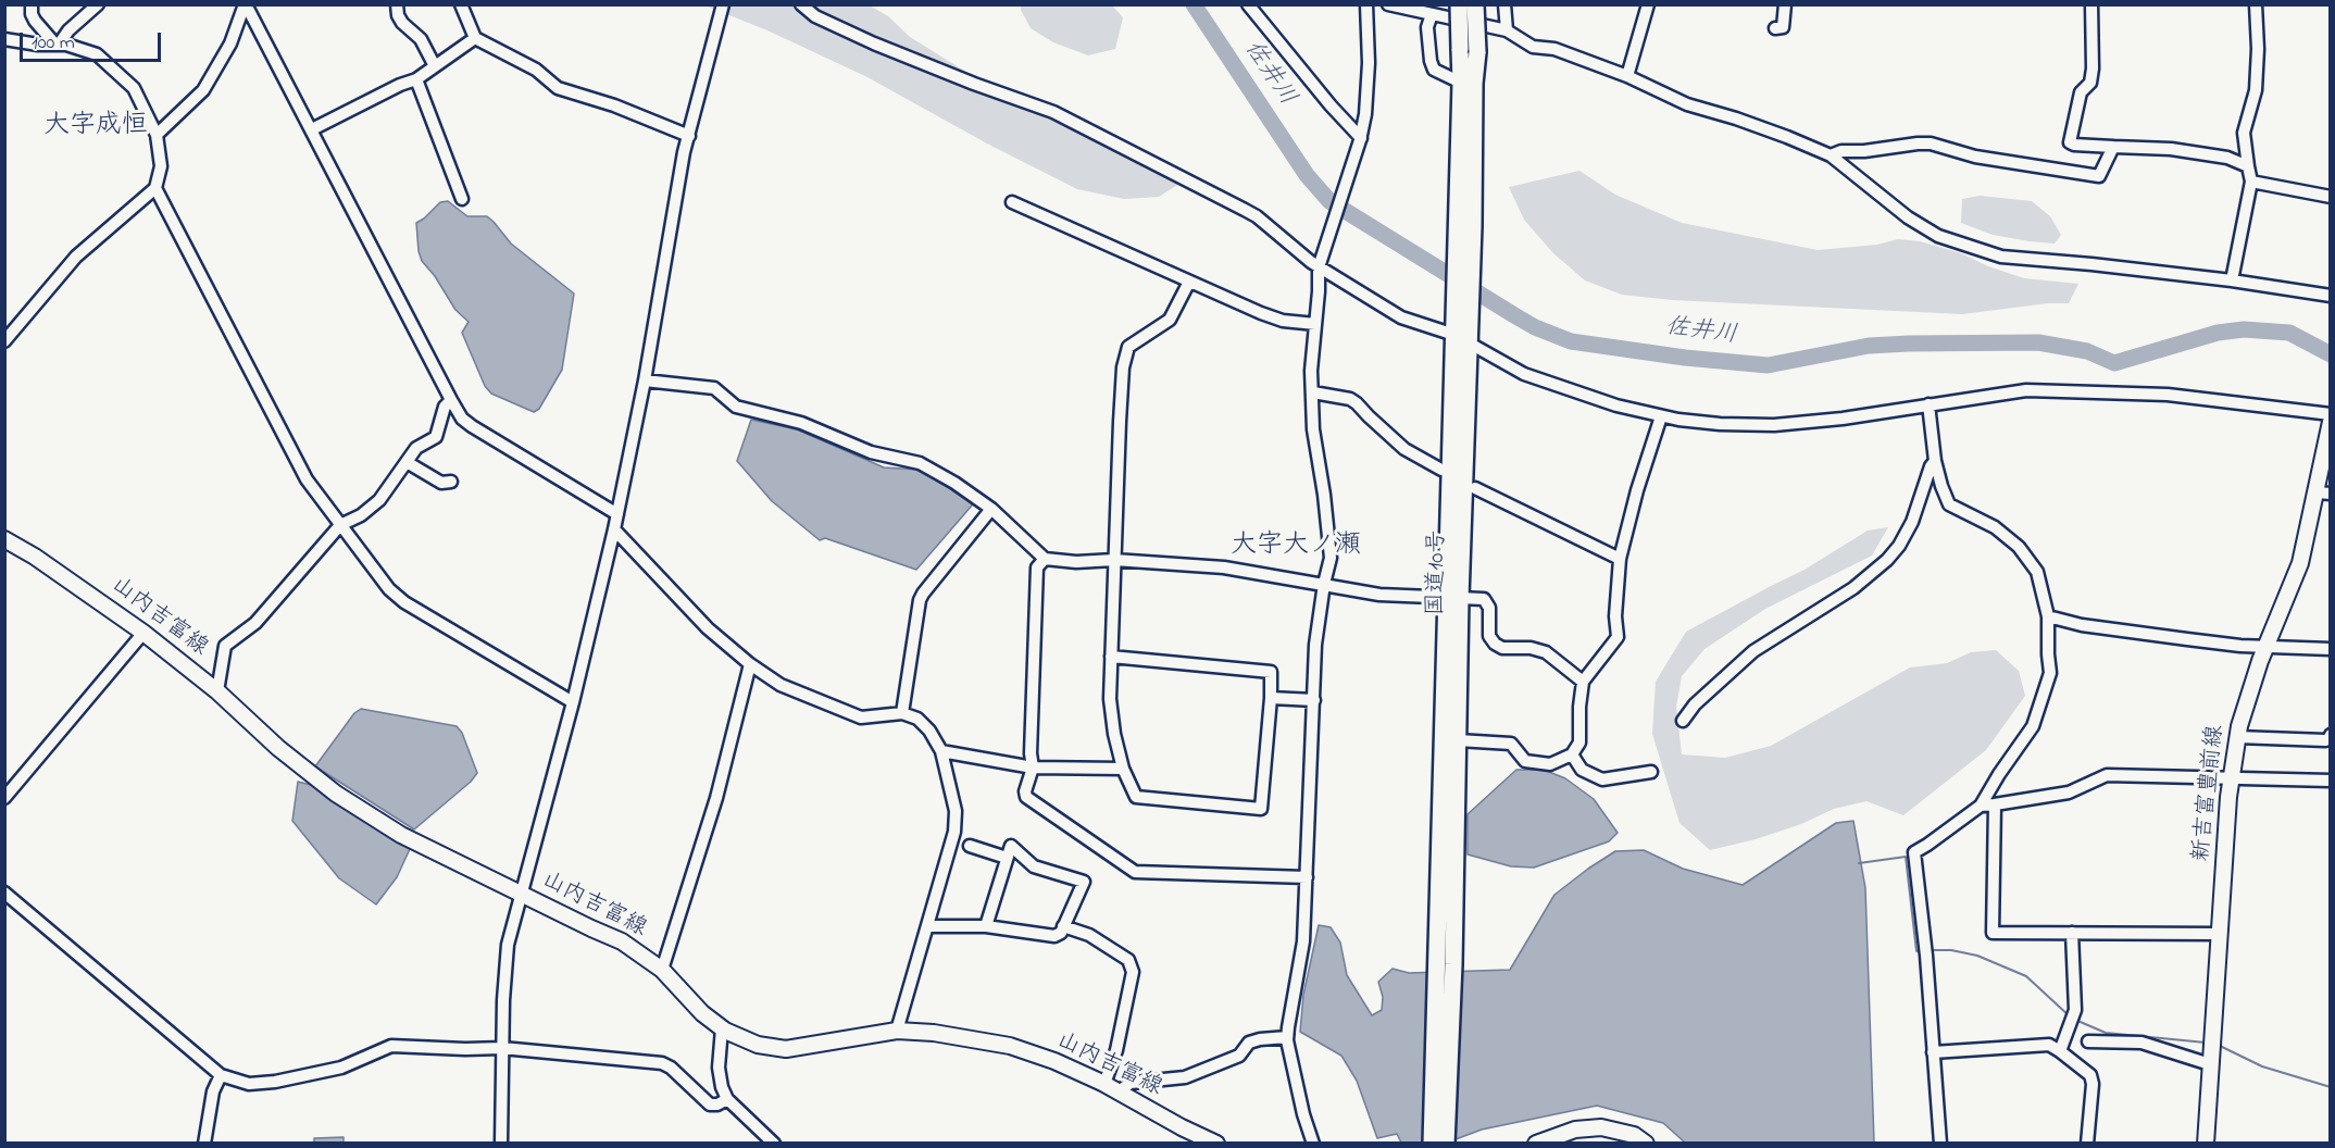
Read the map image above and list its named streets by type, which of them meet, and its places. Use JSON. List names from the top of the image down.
{
  "streets": {
    "highway": ["国道10号"],
    "main road": ["山内吉富線", "新吉富豊前線"]
  },
  "districts": ["大字成恒", "大字大ノ瀬"],
  "water": ["佐井川"],
  "scale_bar": "100 m"
}
